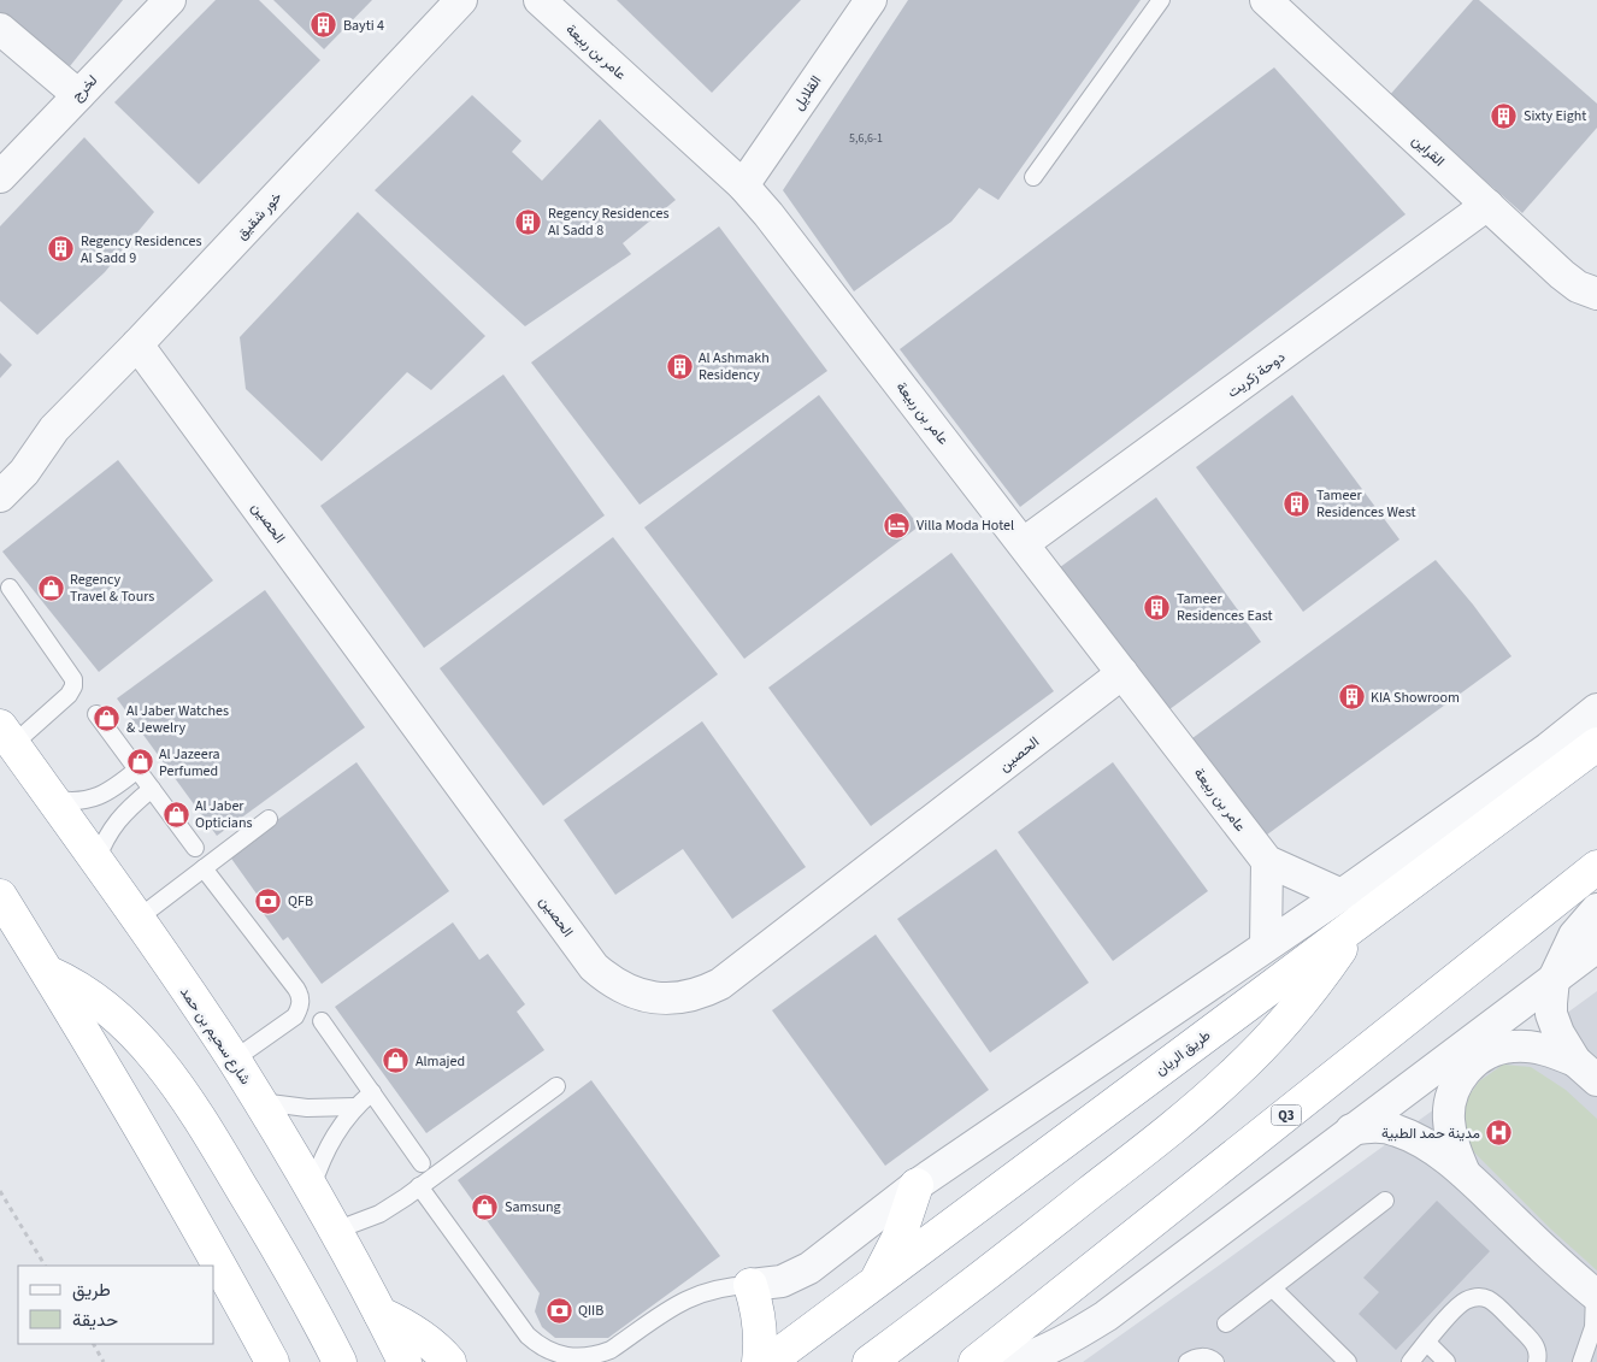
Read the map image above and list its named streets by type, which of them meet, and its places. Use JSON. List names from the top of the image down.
{
  "streets": {
    "highway": ["شارع سحيم بن حمد", "طريق الريان", "Q3"],
    "street": [
      "عامر بن ربيعة",
      "لخرج",
      "القلايل",
      "القراين",
      "خور شقيق",
      "دوحة زكريت",
      "الحصين"
    ]
  },
  "crossings": [
    ["عامر بن ربيعة", "القلايل"],
    ["عامر بن ربيعة", "دوحة زكريت"],
    ["عامر بن ربيعة", "الحصين"],
    ["القراين", "دوحة زكريت"],
    ["خور شقيق", "الحصين"]
  ],
  "places": {
    "building": [
      "Bayti 4",
      "Sixty Eight",
      "Regency Residences Al Sadd 8",
      "Regency Residences Al Sadd 9",
      "Al Ashmakh Residency",
      "Tameer Residences West",
      "Tameer Residences East",
      "KIA Showroom"
    ],
    "hotel": ["Villa Moda Hotel"],
    "shop": [
      "Regency Travel & Tours",
      "Al Jaber Watches & Jewelry",
      "Al Jazeera Perfumed",
      "Al Jaber Opticians",
      "Almajed",
      "Samsung"
    ],
    "bank": ["QFB", "QIIB"],
    "hospital": ["مدينة حمد الطبية"]
  },
  "house_numbers": ["5,6,6-1"],
  "legend": ["طريق", "حديقة"]
}
